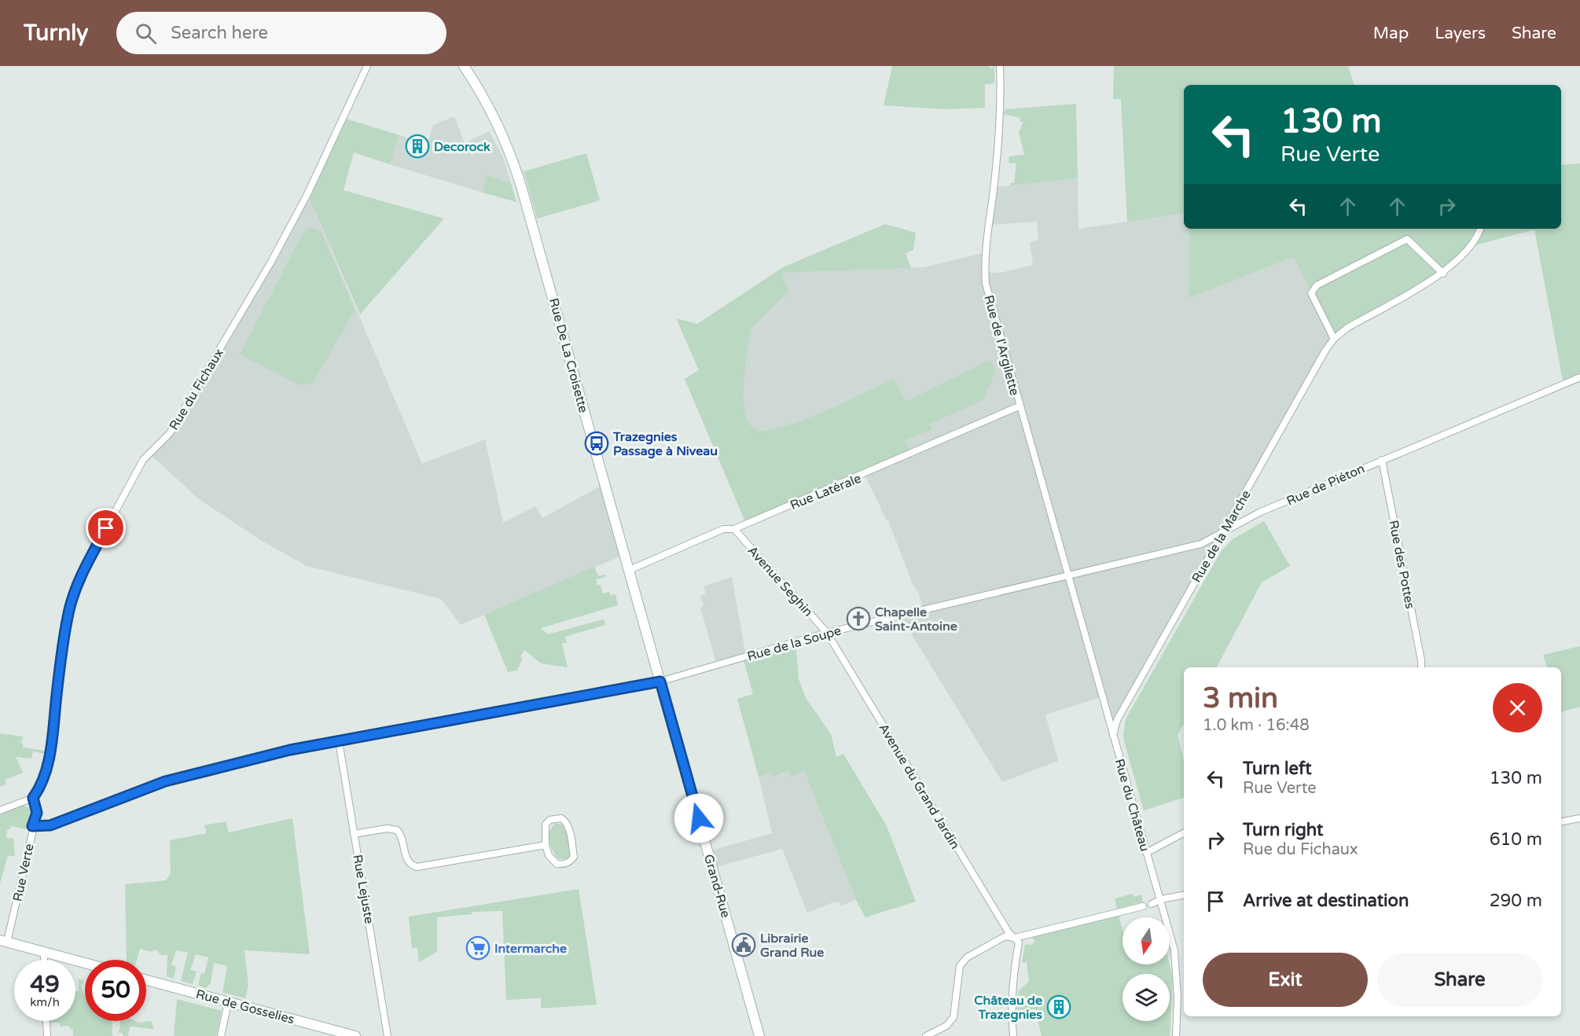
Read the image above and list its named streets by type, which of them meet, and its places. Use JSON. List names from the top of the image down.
{
  "streets": {
    "main road": ["Rue De La Croisette", "Grand-Rue", "Rue de Gosselies"],
    "street": [
      "Rue de l'Argilette",
      "Rue du Fichaux",
      "Rue de Piéton",
      "Rue Latérale",
      "Rue de la Marche",
      "Rue des Pottes",
      "Avenue Seghin",
      "Rue de la Soupe",
      "Avenue du Grand Jardin",
      "Rue du Château",
      "Rue Verte",
      "Rue Lejuste"
    ]
  },
  "crossings": [
    ["Rue de l'Argilette", "Rue de Piéton"],
    ["Rue de l'Argilette", "Rue Latérale"],
    ["Rue de l'Argilette", "Rue de la Soupe"],
    ["Rue de l'Argilette", "Rue du Château"],
    ["Rue De La Croisette", "Rue Latérale"],
    ["Rue De La Croisette", "Rue de la Soupe"],
    ["Rue De La Croisette", "Rue Verte"],
    ["Rue De La Croisette", "Grand-Rue"],
    ["Rue de Piéton", "Rue de la Marche"],
    ["Rue de Piéton", "Rue des Pottes"],
    ["Rue de Piéton", "Rue de la Soupe"],
    ["Rue de Piéton", "Rue du Château"],
    ["Rue Latérale", "Avenue Seghin"],
    ["Rue de la Marche", "Rue du Château"],
    ["Avenue Seghin", "Rue de la Soupe"],
    ["Avenue Seghin", "Avenue du Grand Jardin"],
    ["Rue de la Soupe", "Avenue du Grand Jardin"],
    ["Rue de la Soupe", "Rue du Château"],
    ["Rue de la Soupe", "Rue Verte"],
    ["Rue de la Soupe", "Grand-Rue"],
    ["Rue Verte", "Grand-Rue"],
    ["Rue Verte", "Rue Lejuste"]
  ],
  "places": {
    "building": ["Decorock", "Château de Trazegnies"],
    "bus stop": ["Trazegnies Passage à Niveau"],
    "church": ["Chapelle Saint-Antoine"],
    "public building": ["Librairie Grand Rue"],
    "supermarket": ["Intermarche"]
  },
  "north": "bottom",
  "page": {
    "header": "Turnly",
    "search": "Search here",
    "nav": ["Map", "Layers", "Share"],
    "turn": ["130 m", "Rue Verte"],
    "heading": ["3 min", "1.0 km · 16:48"],
    "list": [
      {
        "name": "Turn left",
        "note": "Rue Verte",
        "value": "130 m"
      },
      {
        "name": "Turn right",
        "note": "Rue du Fichaux",
        "value": "610 m"
      },
      {
        "name": "Arrive at destination",
        "value": "290 m"
      }
    ],
    "buttons": ["Exit", "Share"],
    "speed": "49 km/h",
    "limit": "50"
  }
}
